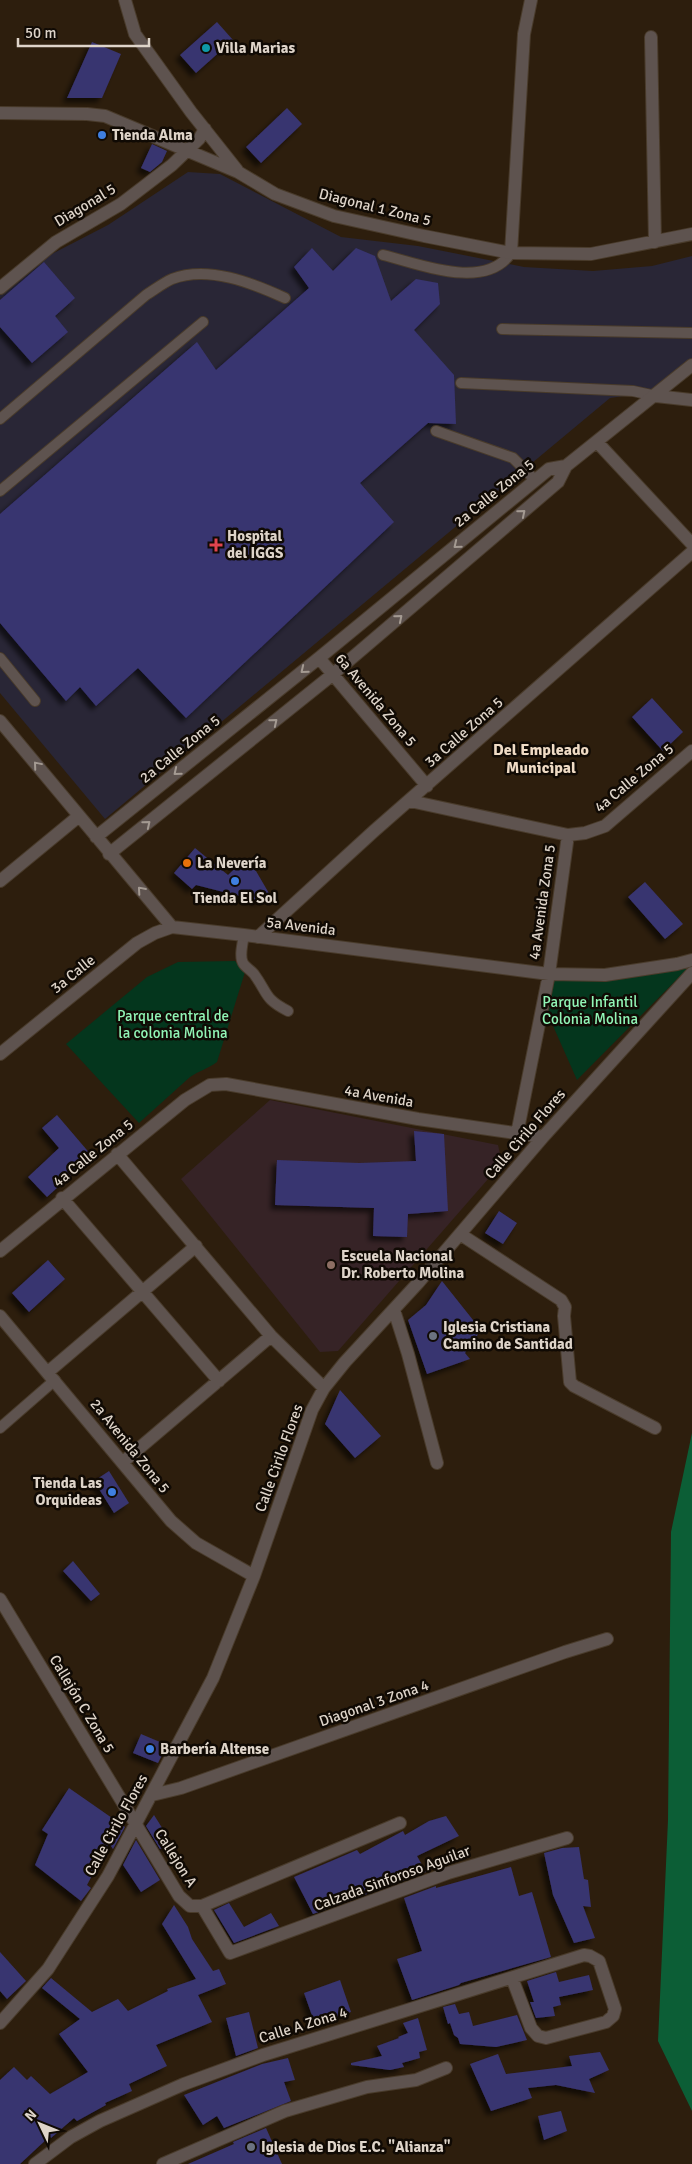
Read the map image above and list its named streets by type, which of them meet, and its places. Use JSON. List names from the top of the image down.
{
  "streets": {
    "street": [
      "Diagonal 5",
      "Diagonal 1 Zona 5",
      "2a Calle Zona 5",
      "6a Avenida Zona 5",
      "3a Calle Zona 5",
      "4a Calle Zona 5",
      "4a Avenida Zona 5",
      "5a Avenida",
      "3a Calle",
      "4a Avenida",
      "Calle Cirilo Flores",
      "2a Avenida Zona 5",
      "Diagonal 3 Zona 4",
      "Callejón C Zona 5",
      "Callejon A",
      "Calzada Sinforoso Aguilar",
      "Calle A Zona 4"
    ]
  },
  "crossings": [
    ["2a Calle Zona 5", "6a Avenida Zona 5"],
    ["6a Avenida Zona 5", "3a Calle Zona 5"],
    ["3a Calle Zona 5", "5a Avenida"],
    ["4a Calle Zona 5", "4a Avenida Zona 5"],
    ["4a Calle Zona 5", "4a Avenida"],
    ["4a Avenida Zona 5", "5a Avenida"],
    ["4a Avenida Zona 5", "4a Avenida"],
    ["5a Avenida", "3a Calle"],
    ["4a Avenida", "Calle Cirilo Flores"],
    ["Calle Cirilo Flores", "2a Avenida Zona 5"],
    ["Calle Cirilo Flores", "Diagonal 3 Zona 4"],
    ["Calle Cirilo Flores", "Callejón C Zona 5"],
    ["Calle Cirilo Flores", "Callejon A"],
    ["Callejón C Zona 5", "Callejon A"],
    ["Callejon A", "Calzada Sinforoso Aguilar"]
  ],
  "districts": ["Del Empleado Municipal"],
  "parks": ["Parque Infantil Colonia Molina", "Parque central de la colonia Molina"],
  "places": {
    "other": [
      "Villa Marias",
      "Tienda Alma",
      "La Nevería",
      "Tienda El Sol",
      "Escuela Nacional Dr. Roberto Molina",
      "Iglesia Cristiana Camino de Santidad",
      "Tienda Las Orquideas",
      "Barbería Altense",
      "Iglesia de Dios E.C. \"Alianza\""
    ],
    "health": ["Hospital del IGGS"]
  },
  "scale_bar": "50 m",
  "north": "top left"
}
